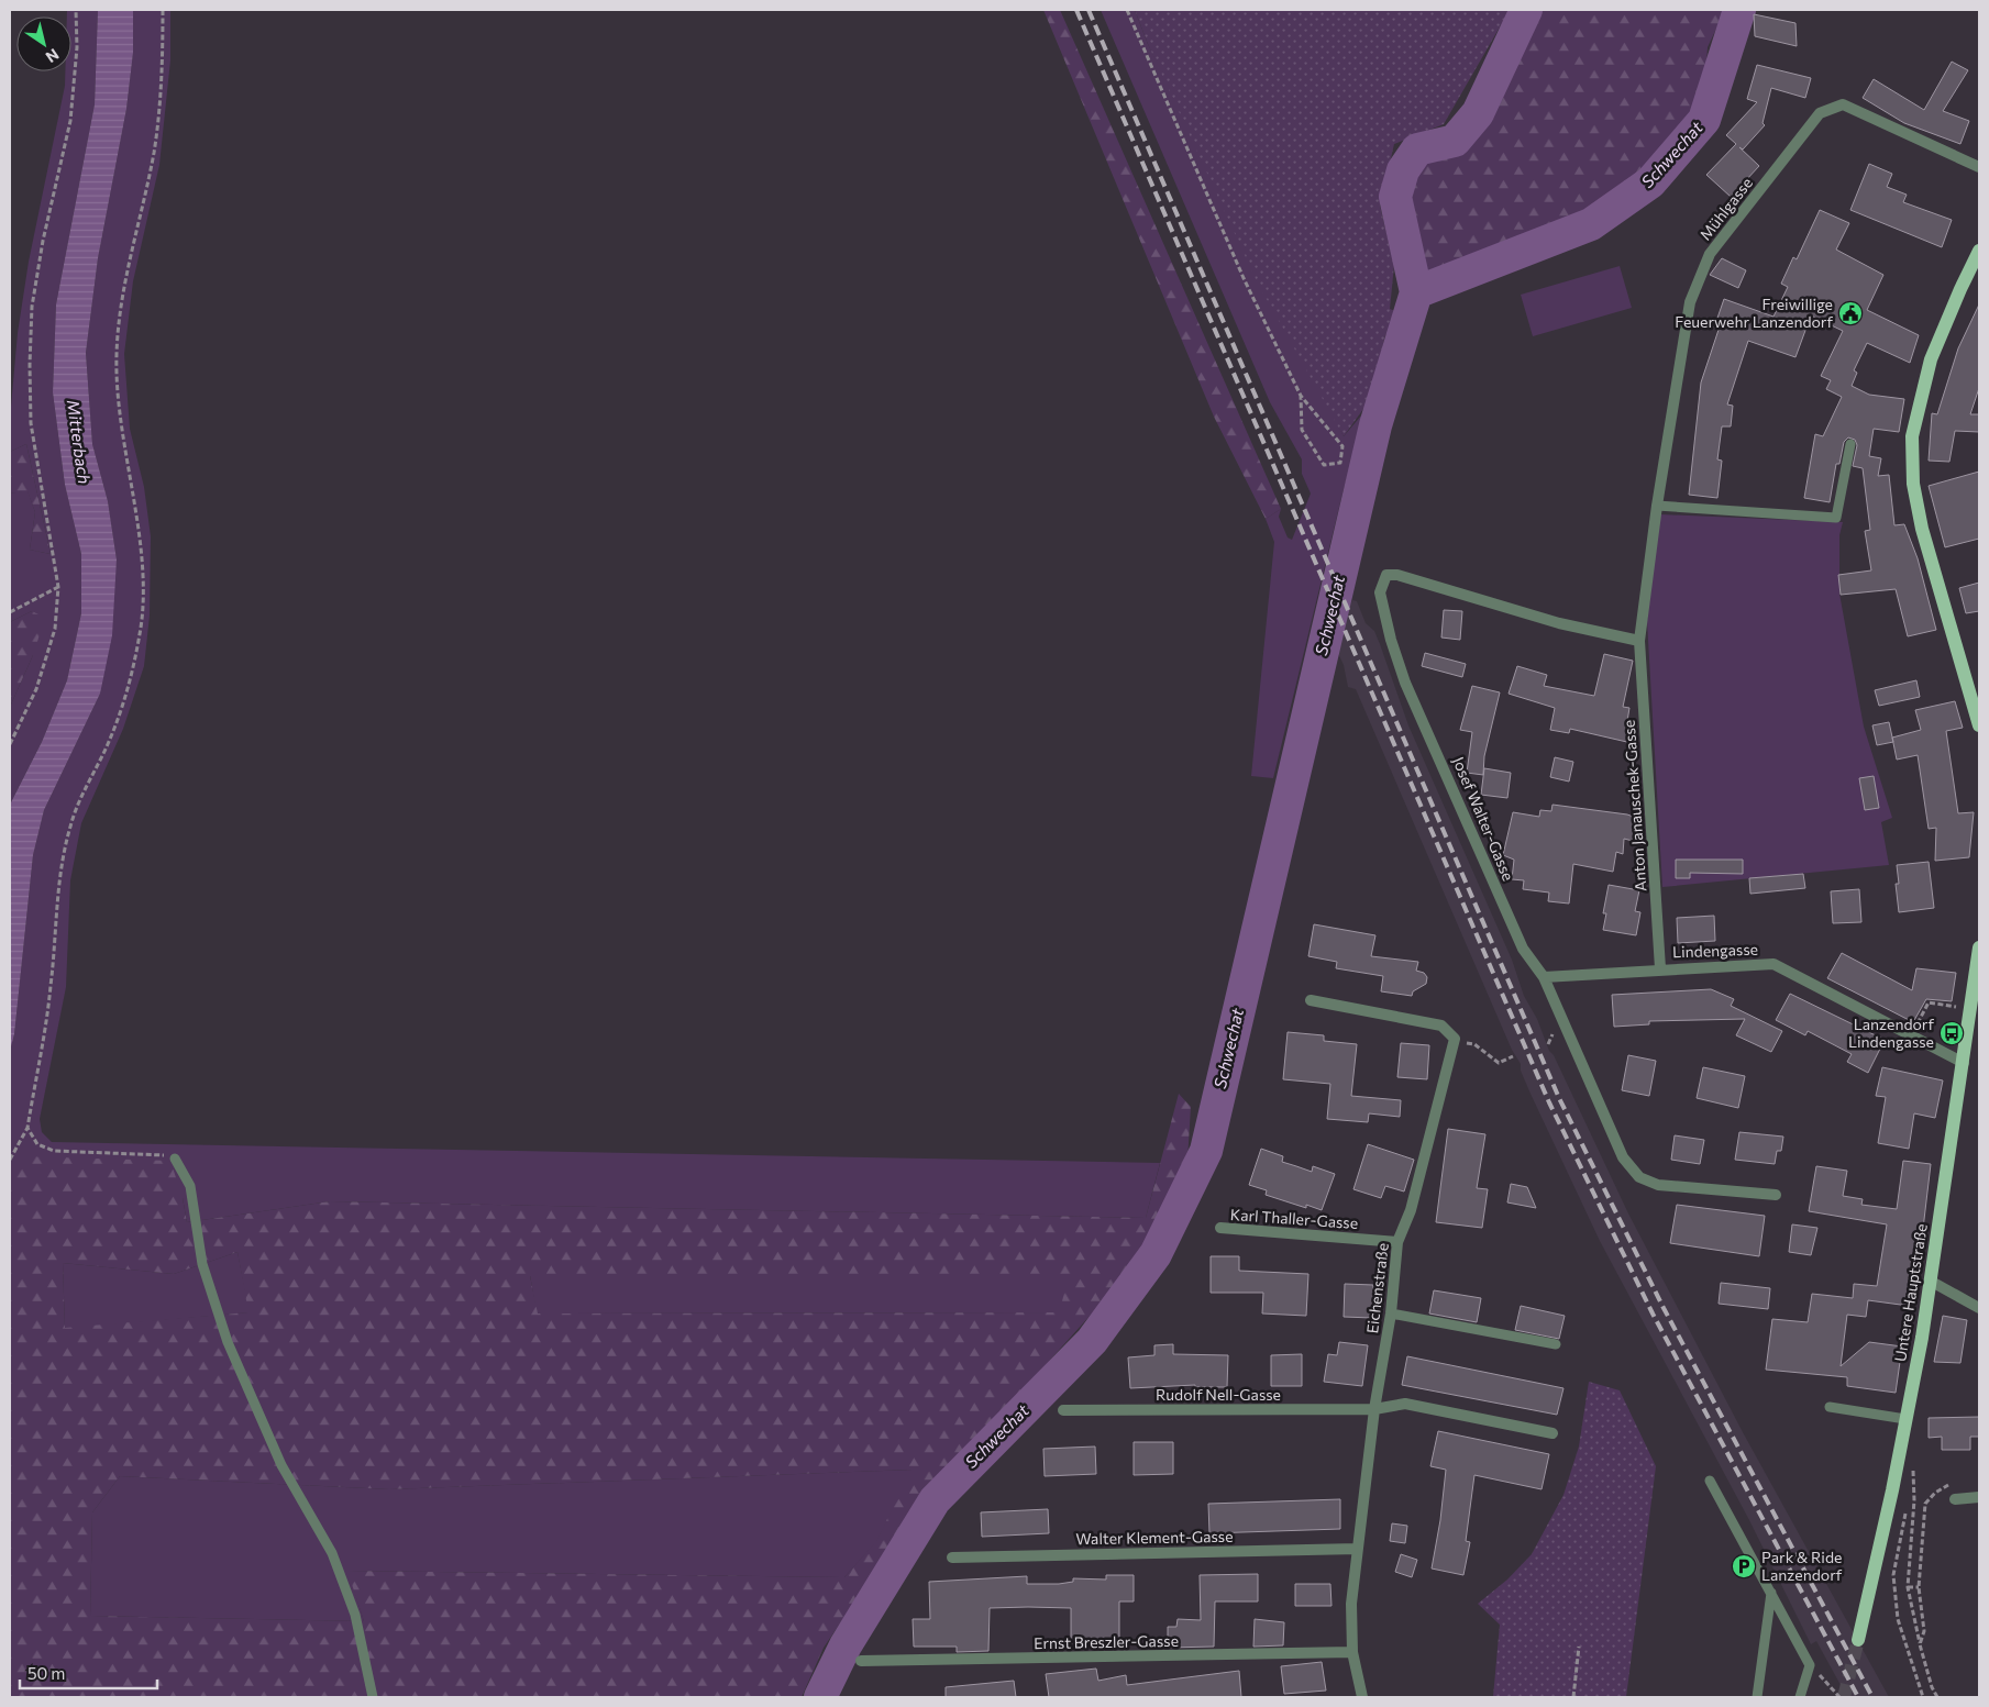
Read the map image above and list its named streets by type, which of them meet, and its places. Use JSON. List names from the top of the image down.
{
  "streets": {
    "main road": ["Untere Hauptstraße"],
    "street": [
      "Mühlgasse",
      "Anton Janauschek-Gasse",
      "Josef Walter-Gasse",
      "Lindengasse",
      "Karl Thaller-Gasse",
      "Eichenstraße",
      "Rudolf Nell-Gasse",
      "Walter Klement-Gasse",
      "Ernst Breszler-Gasse"
    ]
  },
  "crossings": [
    ["Mühlgasse", "Anton Janauschek-Gasse"],
    ["Mühlgasse", "Josef Walter-Gasse"],
    ["Anton Janauschek-Gasse", "Josef Walter-Gasse"],
    ["Anton Janauschek-Gasse", "Lindengasse"],
    ["Josef Walter-Gasse", "Lindengasse"],
    ["Lindengasse", "Untere Hauptstraße"],
    ["Karl Thaller-Gasse", "Eichenstraße"],
    ["Eichenstraße", "Rudolf Nell-Gasse"],
    ["Eichenstraße", "Walter Klement-Gasse"],
    ["Eichenstraße", "Ernst Breszler-Gasse"]
  ],
  "water": ["Schwechat", "Mitterbach"],
  "places": {
    "public building": ["Freiwillige Feuerwehr Lanzendorf"],
    "bus stop": ["Lanzendorf Lindengasse"],
    "parking": ["Park & Ride Lanzendorf"]
  },
  "scale_bar": "50 m",
  "north": "bottom right"
}
